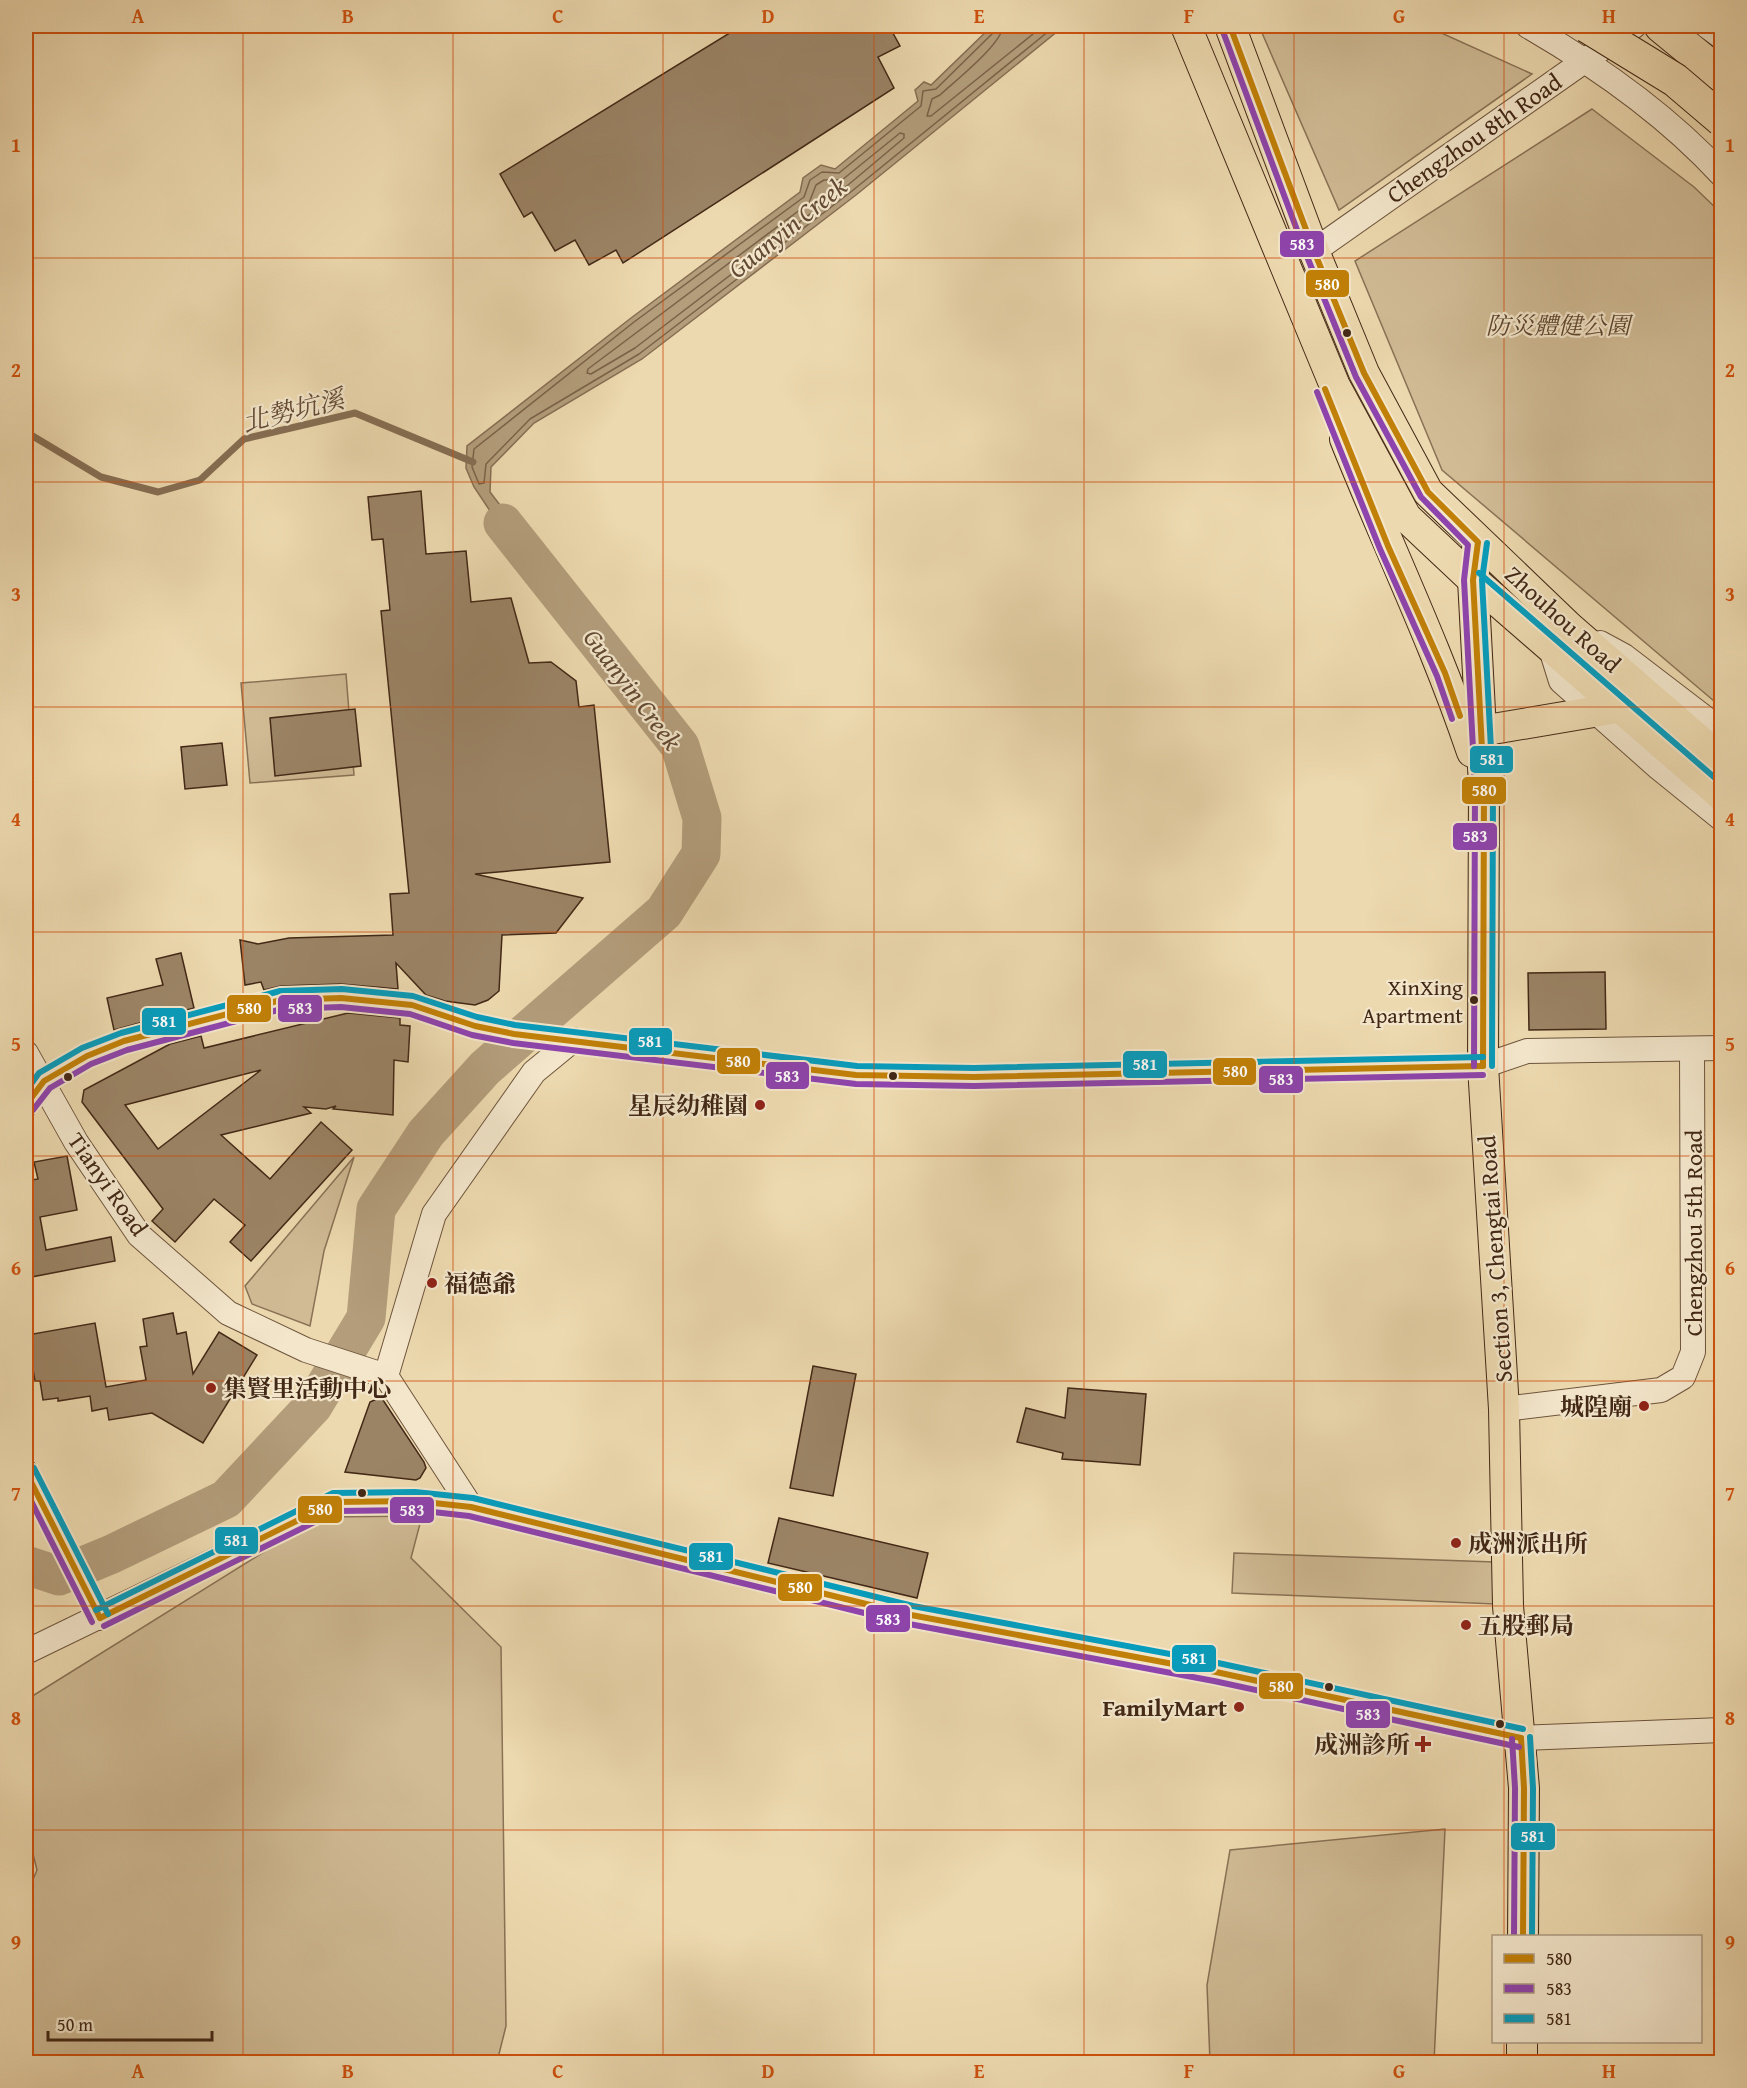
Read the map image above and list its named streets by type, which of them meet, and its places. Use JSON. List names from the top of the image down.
{
  "streets": {
    "main road": ["Zhouhou Road", "Section 3, Chengtai Road"],
    "street": ["Chengzhou 8th Road", "Tianyi Road", "Chengzhou 5th Road"]
  },
  "crossings": [
    ["Zhouhou Road", "Section 3, Chengtai Road"],
    ["Chengzhou 5th Road", "Section 3, Chengtai Road"]
  ],
  "water": ["Guanyin Creek", "北勢坑溪"],
  "parks": ["防災體健公園"],
  "places": {
    "other": [
      "XinXing Apartment",
      "星辰幼稚園",
      "福德爺",
      "集賢里活動中心",
      "城隍廟",
      "成洲派出所",
      "五股郵局",
      "FamilyMart"
    ],
    "health": ["成洲診所"]
  },
  "lines": ["transit line 580", "transit line 583", "transit line 581"],
  "legend": ["580", "583", "581"],
  "scale_bar": "50 m",
  "grid": {
    "columns": [
      "A",
      "B",
      "C",
      "D",
      "E",
      "F",
      "G",
      "H"
    ],
    "rows": [
      "1",
      "2",
      "3",
      "4",
      "5",
      "6",
      "7",
      "8",
      "9"
    ]
  }
}
